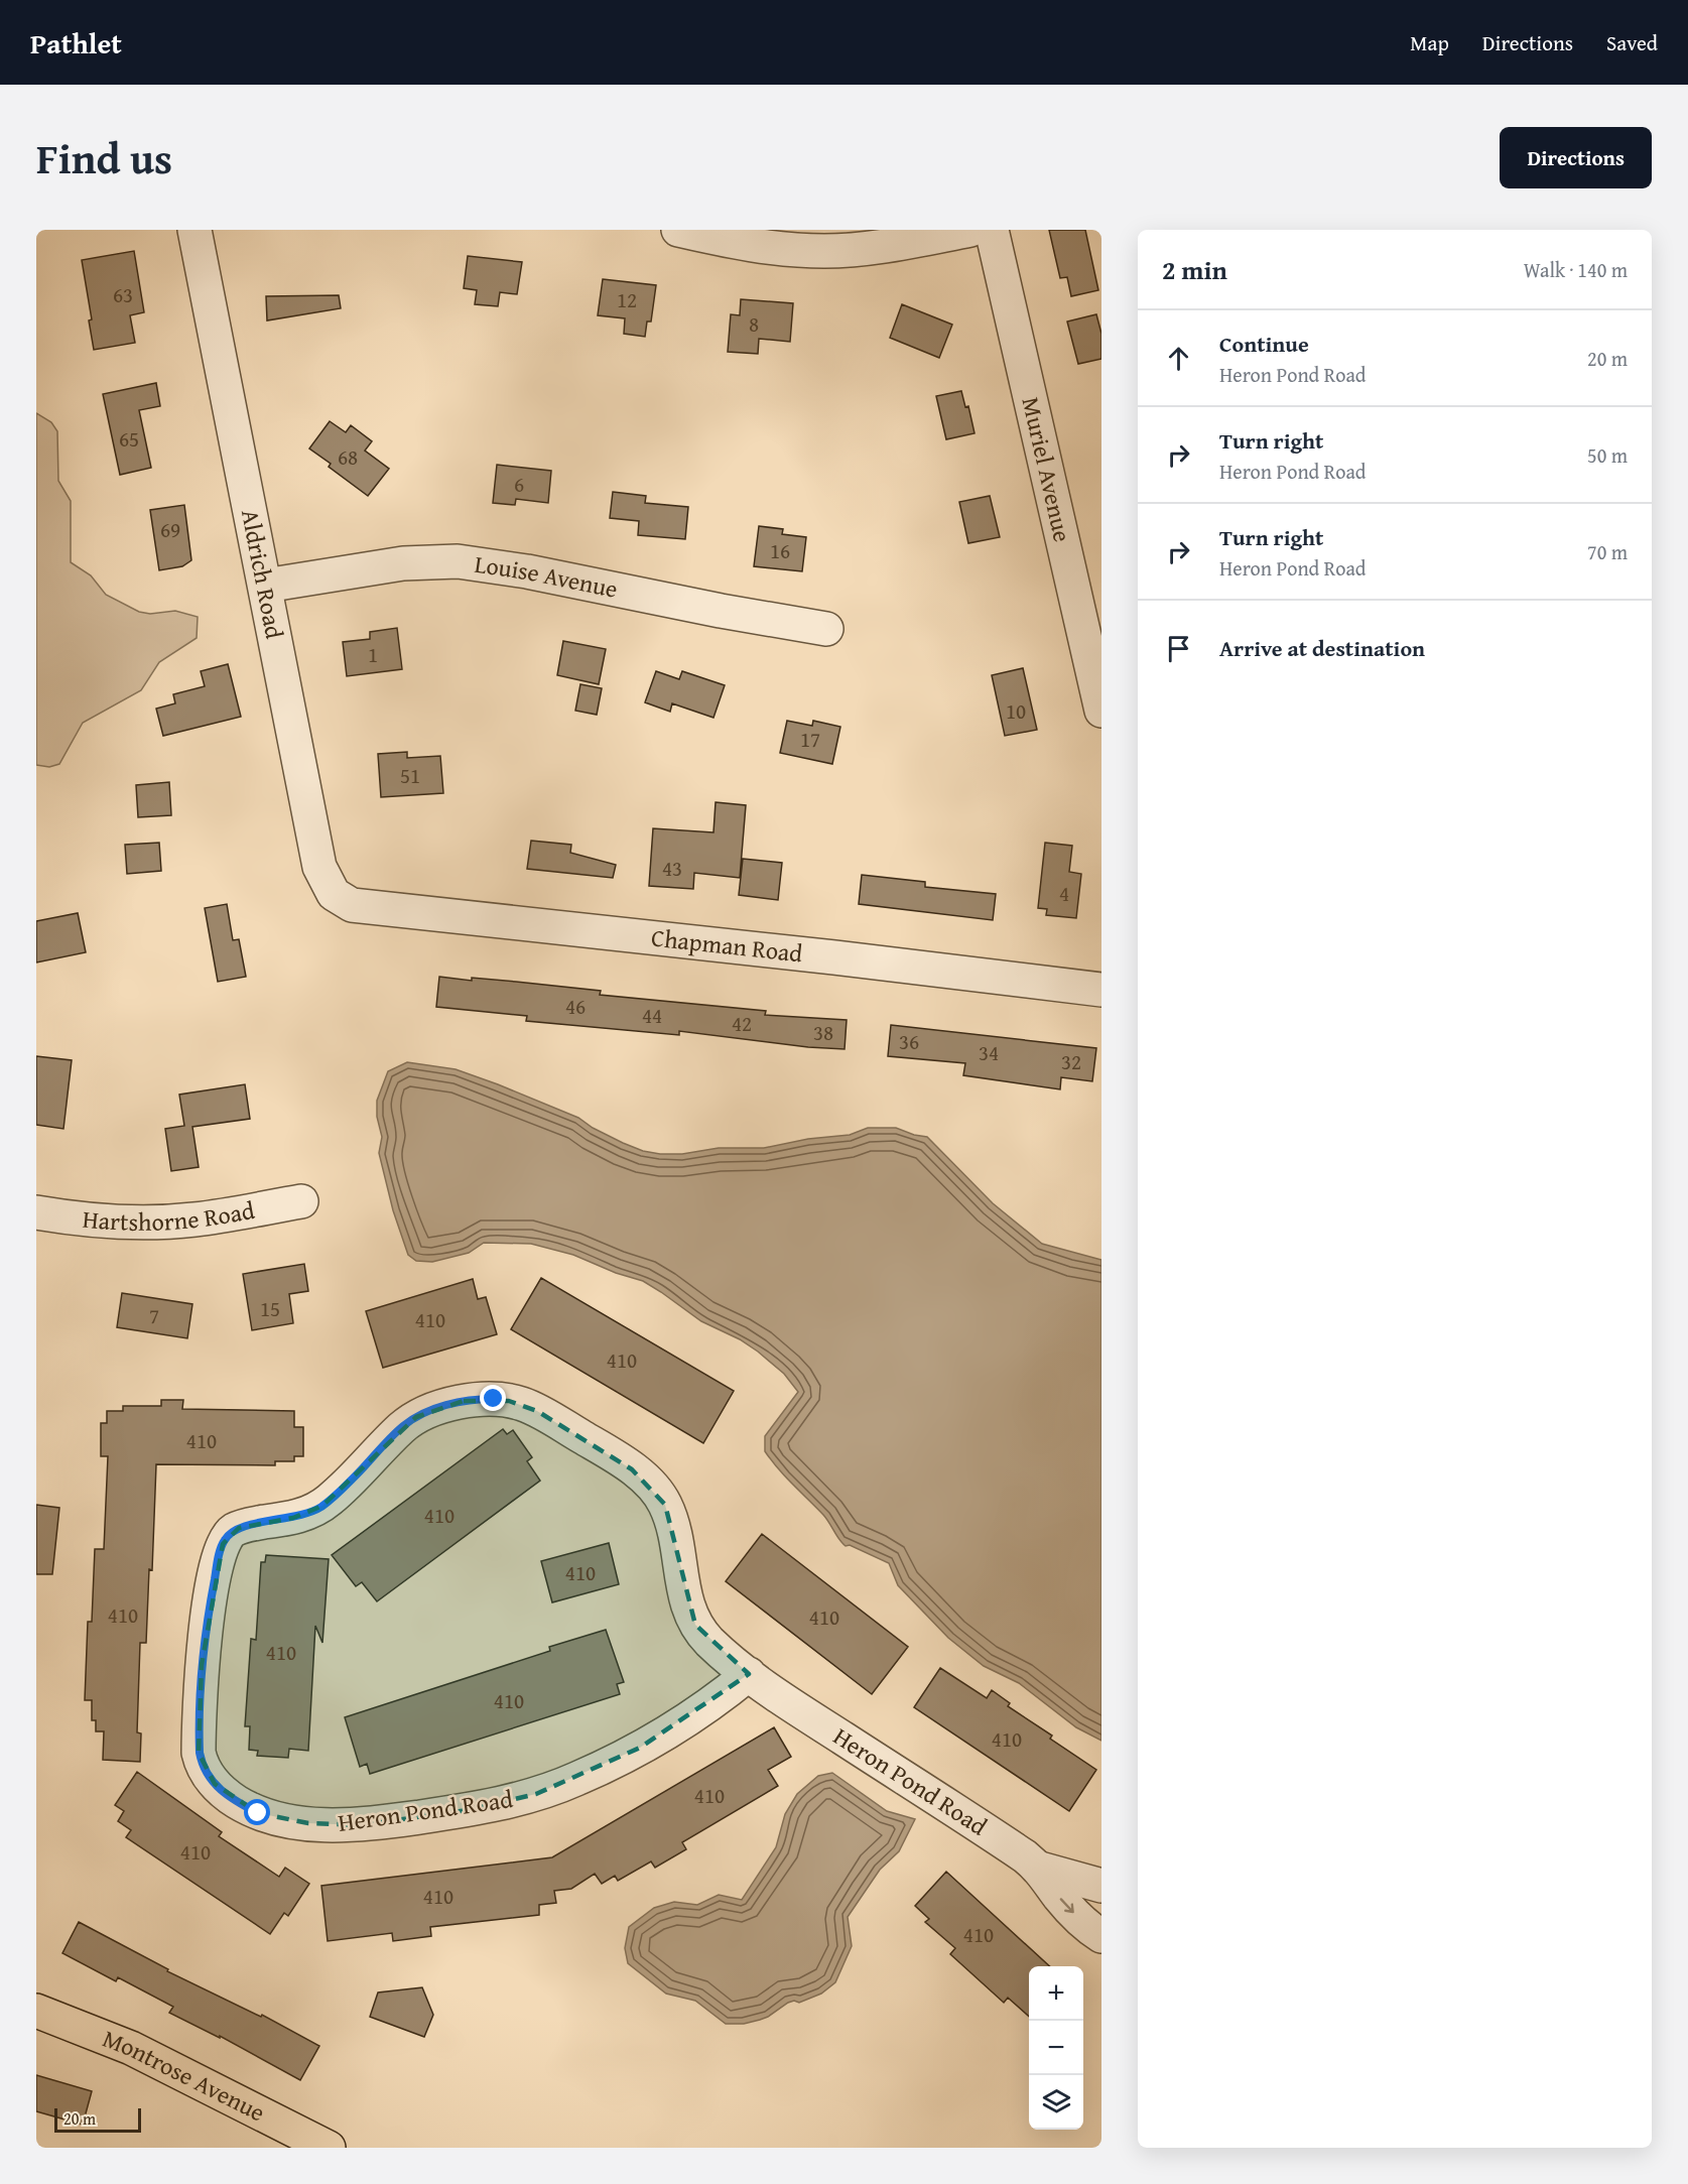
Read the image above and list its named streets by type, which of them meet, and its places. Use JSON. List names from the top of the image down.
{
  "streets": {
    "main road": ["Montrose Avenue"],
    "street": [
      "Muriel Avenue",
      "Aldrich Road",
      "Louise Avenue",
      "Chapman Road",
      "Hartshorne Road",
      "Heron Pond Road"
    ]
  },
  "crossings": [
    ["Aldrich Road", "Louise Avenue"],
    ["Aldrich Road", "Chapman Road"]
  ],
  "house_numbers": [
    "63",
    "12",
    "8",
    "65",
    "68",
    "6",
    "69",
    "16",
    "1",
    "10",
    "17",
    "51",
    "43",
    "4",
    "46",
    "44",
    "42",
    "38",
    "36",
    "34",
    "32",
    "15",
    "7",
    "410",
    "410",
    "410",
    "410",
    "410",
    "410",
    "410",
    "410",
    "410",
    "410",
    "410",
    "410",
    "410",
    "410"
  ],
  "scale_bar": "20 m",
  "page": {
    "header": "Pathlet",
    "nav": ["Map", "Directions", "Saved"],
    "title": "Find us",
    "buttons": "Directions",
    "heading": ["2 min", "Walk · 140 m"],
    "list": [
      ["Continue", "Heron Pond Road", "20 m"],
      ["Turn right", "Heron Pond Road", "50 m"],
      ["Turn right", "Heron Pond Road", "70 m"],
      "Arrive at destination"
    ],
    "map_buttons": ["+", "−"],
    "scale": "20 m"
  }
}
